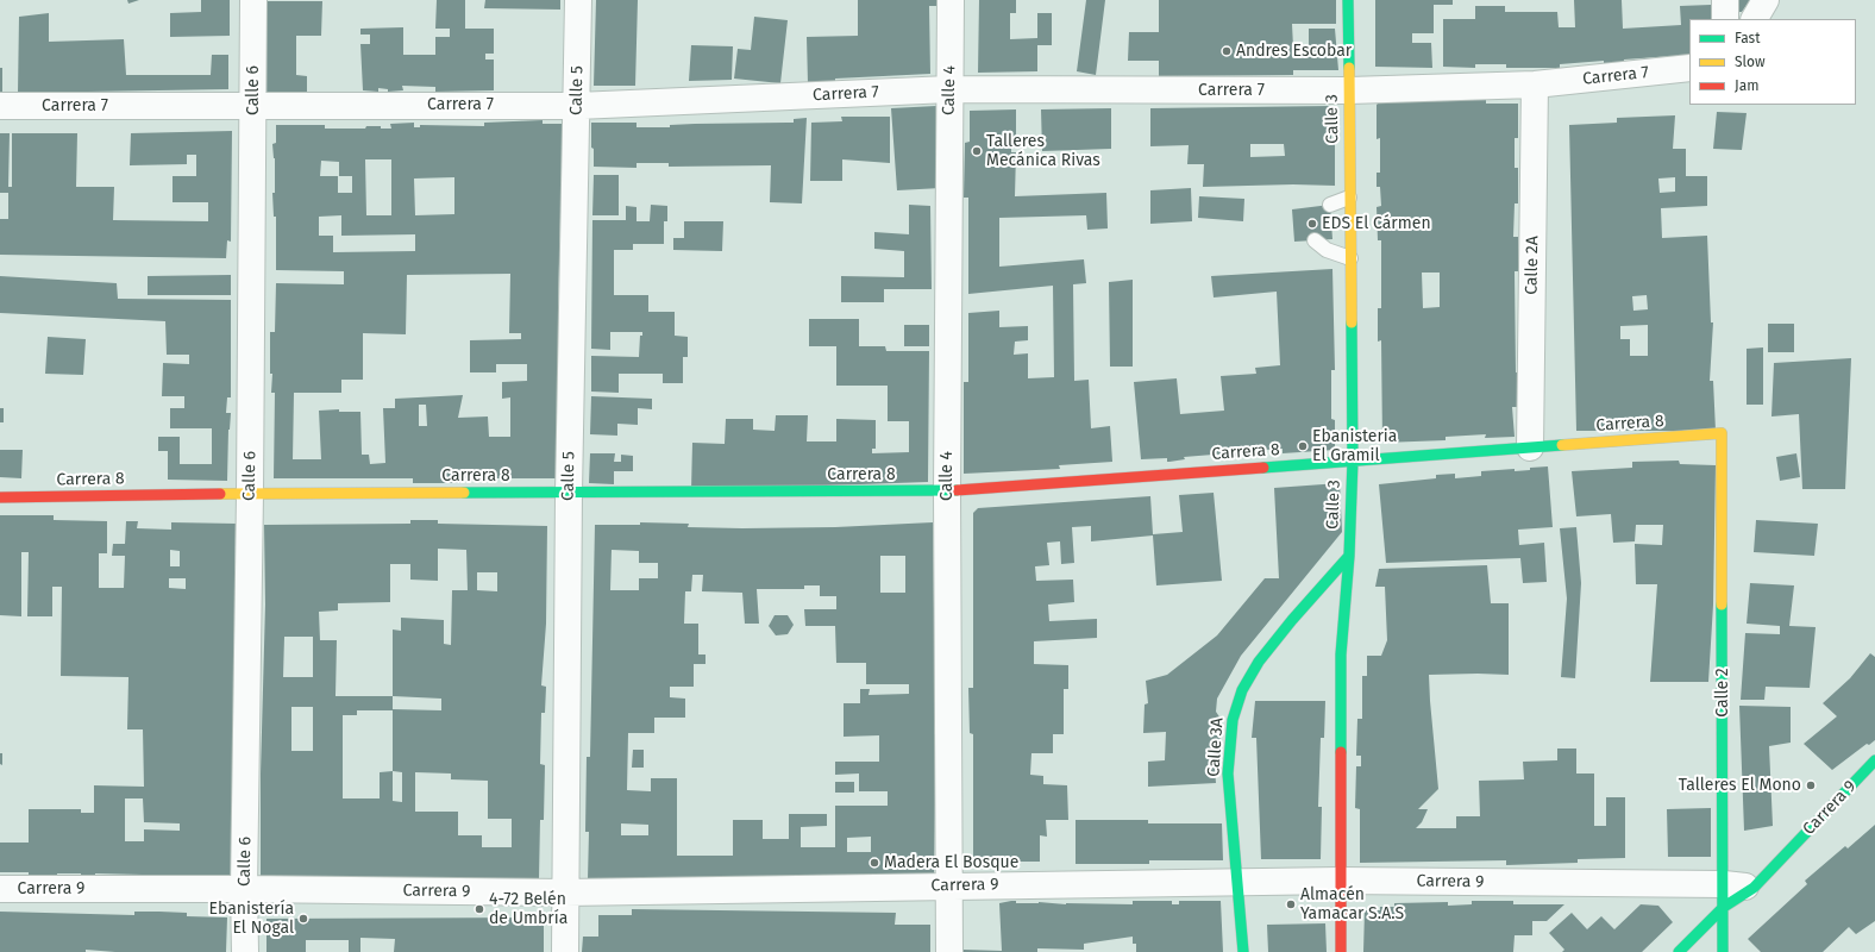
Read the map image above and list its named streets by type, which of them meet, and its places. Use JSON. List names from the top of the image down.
{
  "streets": {
    "street": [
      "Carrera 7",
      "Calle 6",
      "Calle 5",
      "Calle 4",
      "Calle 3",
      "Calle 2A",
      "Carrera 8",
      "Calle 2",
      "Calle 3A",
      "Carrera 9"
    ]
  },
  "crossings": [
    ["Carrera 7", "Calle 6"],
    ["Carrera 7", "Calle 5"],
    ["Carrera 7", "Calle 4"],
    ["Carrera 7", "Calle 3"],
    ["Carrera 7", "Calle 2A"],
    ["Calle 6", "Carrera 8"],
    ["Calle 6", "Carrera 9"],
    ["Calle 5", "Carrera 8"],
    ["Calle 5", "Carrera 9"],
    ["Calle 4", "Carrera 8"],
    ["Calle 4", "Carrera 9"],
    ["Calle 3", "Carrera 8"],
    ["Calle 3", "Calle 3A"],
    ["Calle 3", "Carrera 9"],
    ["Calle 2A", "Carrera 8"],
    ["Carrera 8", "Calle 2"],
    ["Calle 2", "Carrera 9"],
    ["Calle 3A", "Carrera 9"]
  ],
  "places": [
    "Andres Escobar",
    "Talleres Mecánica Rivas",
    "EDS El Cármen",
    "Ebanisteria El Gramil",
    "Talleres El Mono",
    "Madera El Bosque",
    "Almacén Yamacar S.A.S",
    "4-72 Belén de Umbría",
    "Ebanistería El Nogal"
  ],
  "legend": ["Fast", "Slow", "Jam"]
}
